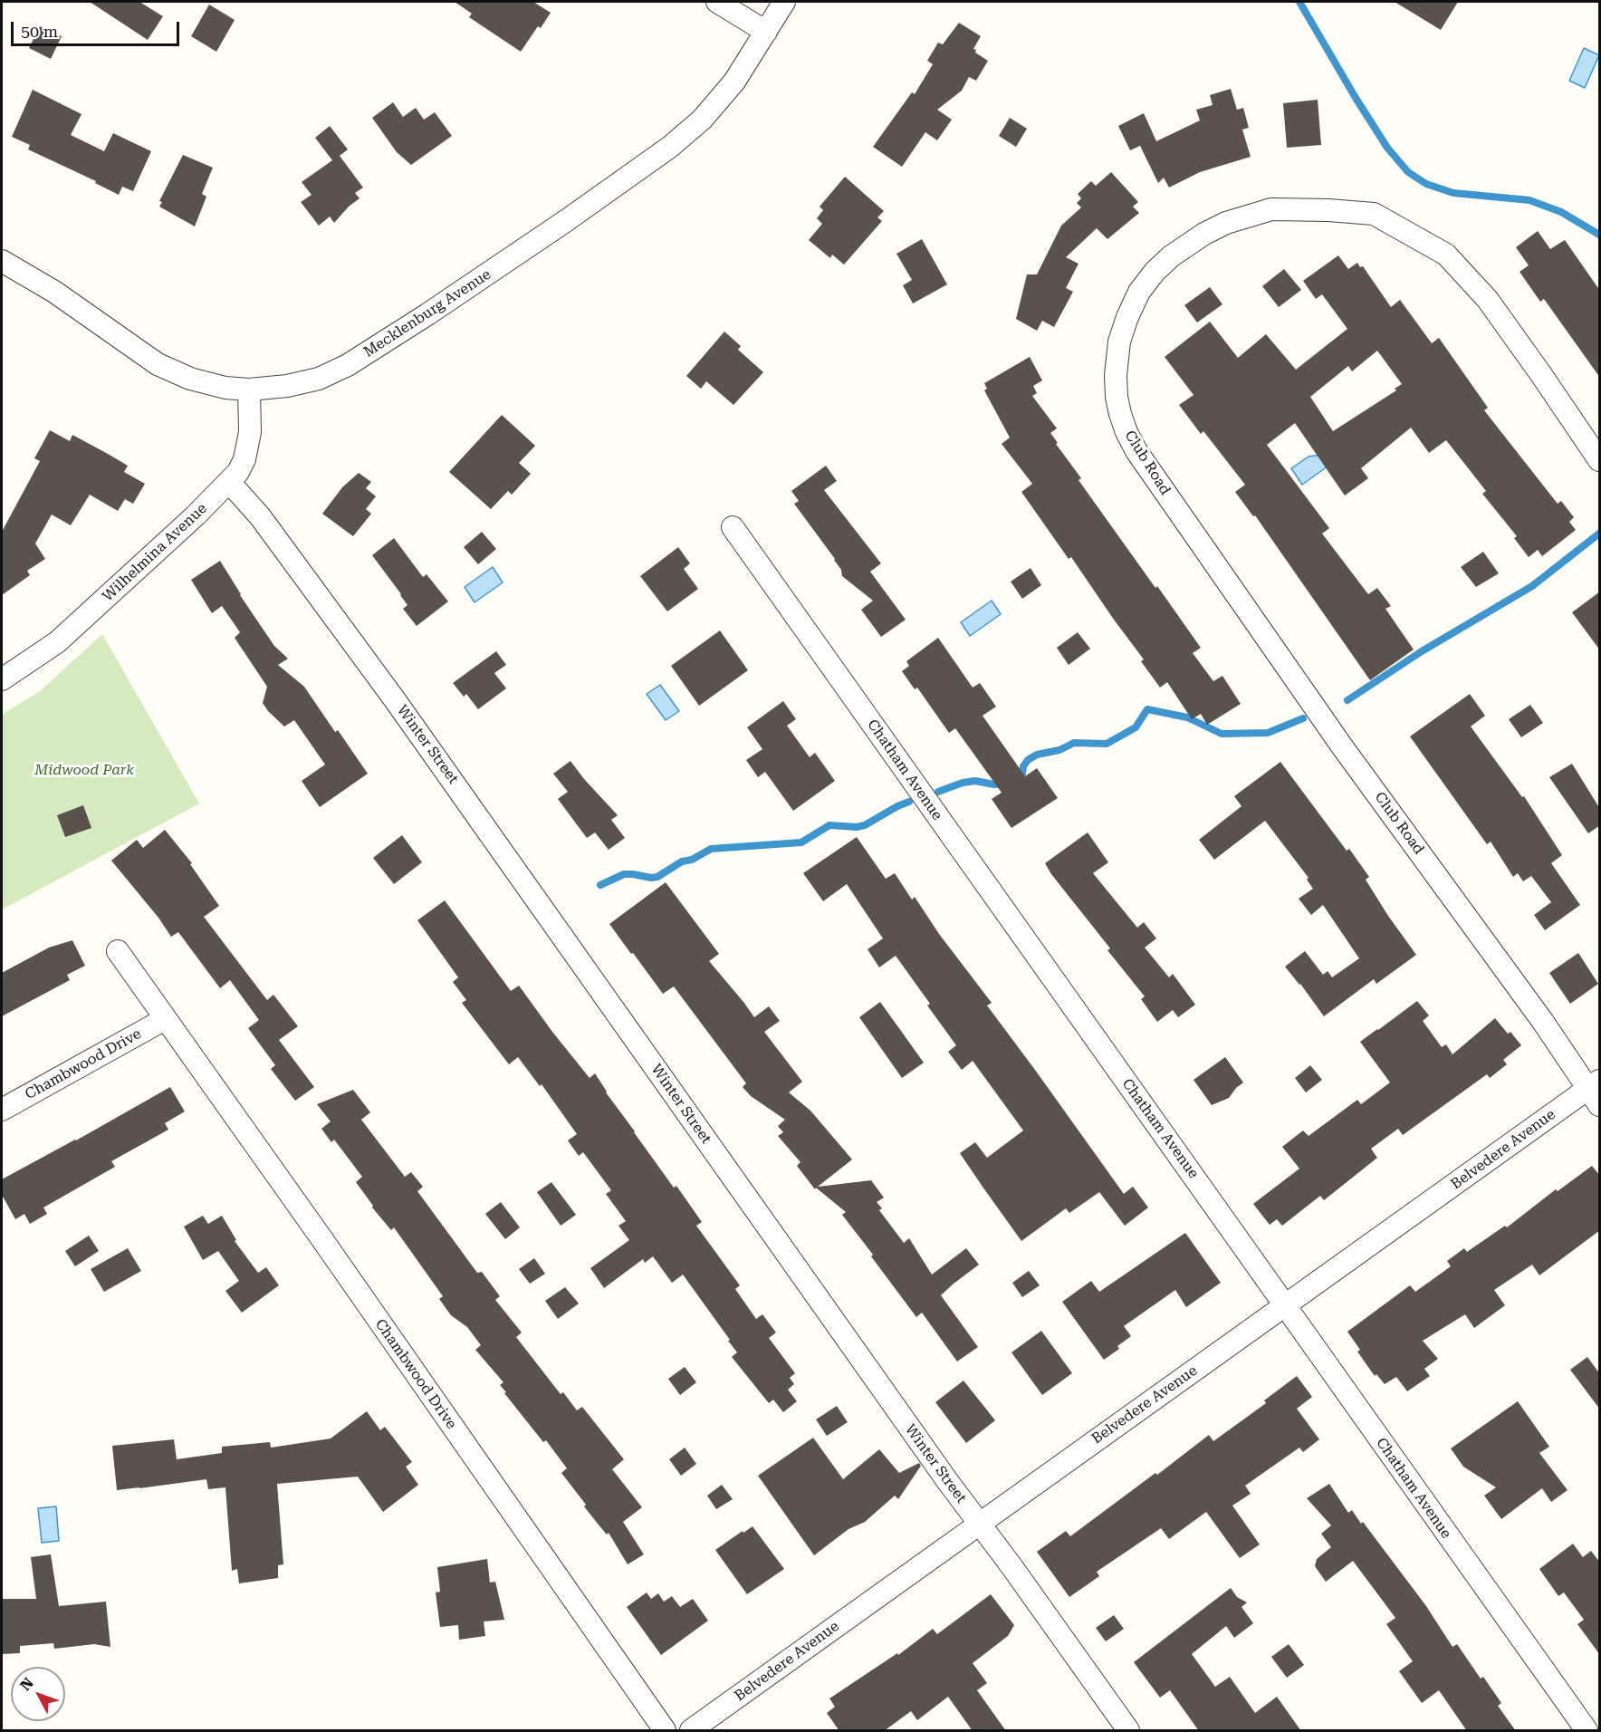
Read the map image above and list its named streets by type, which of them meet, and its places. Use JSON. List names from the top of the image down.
{
  "streets": {
    "street": [
      "Mecklenburg Avenue",
      "Club Road",
      "Wilhelmina Avenue",
      "Winter Street",
      "Chatham Avenue",
      "Chambwood Drive",
      "Belvedere Avenue"
    ]
  },
  "crossings": [
    ["Mecklenburg Avenue", "Wilhelmina Avenue"],
    ["Club Road", "Belvedere Avenue"],
    ["Wilhelmina Avenue", "Winter Street"],
    ["Winter Street", "Belvedere Avenue"],
    ["Chatham Avenue", "Belvedere Avenue"]
  ],
  "parks": ["Midwood Park"],
  "scale_bar": "50 m",
  "north": "top left"
}
